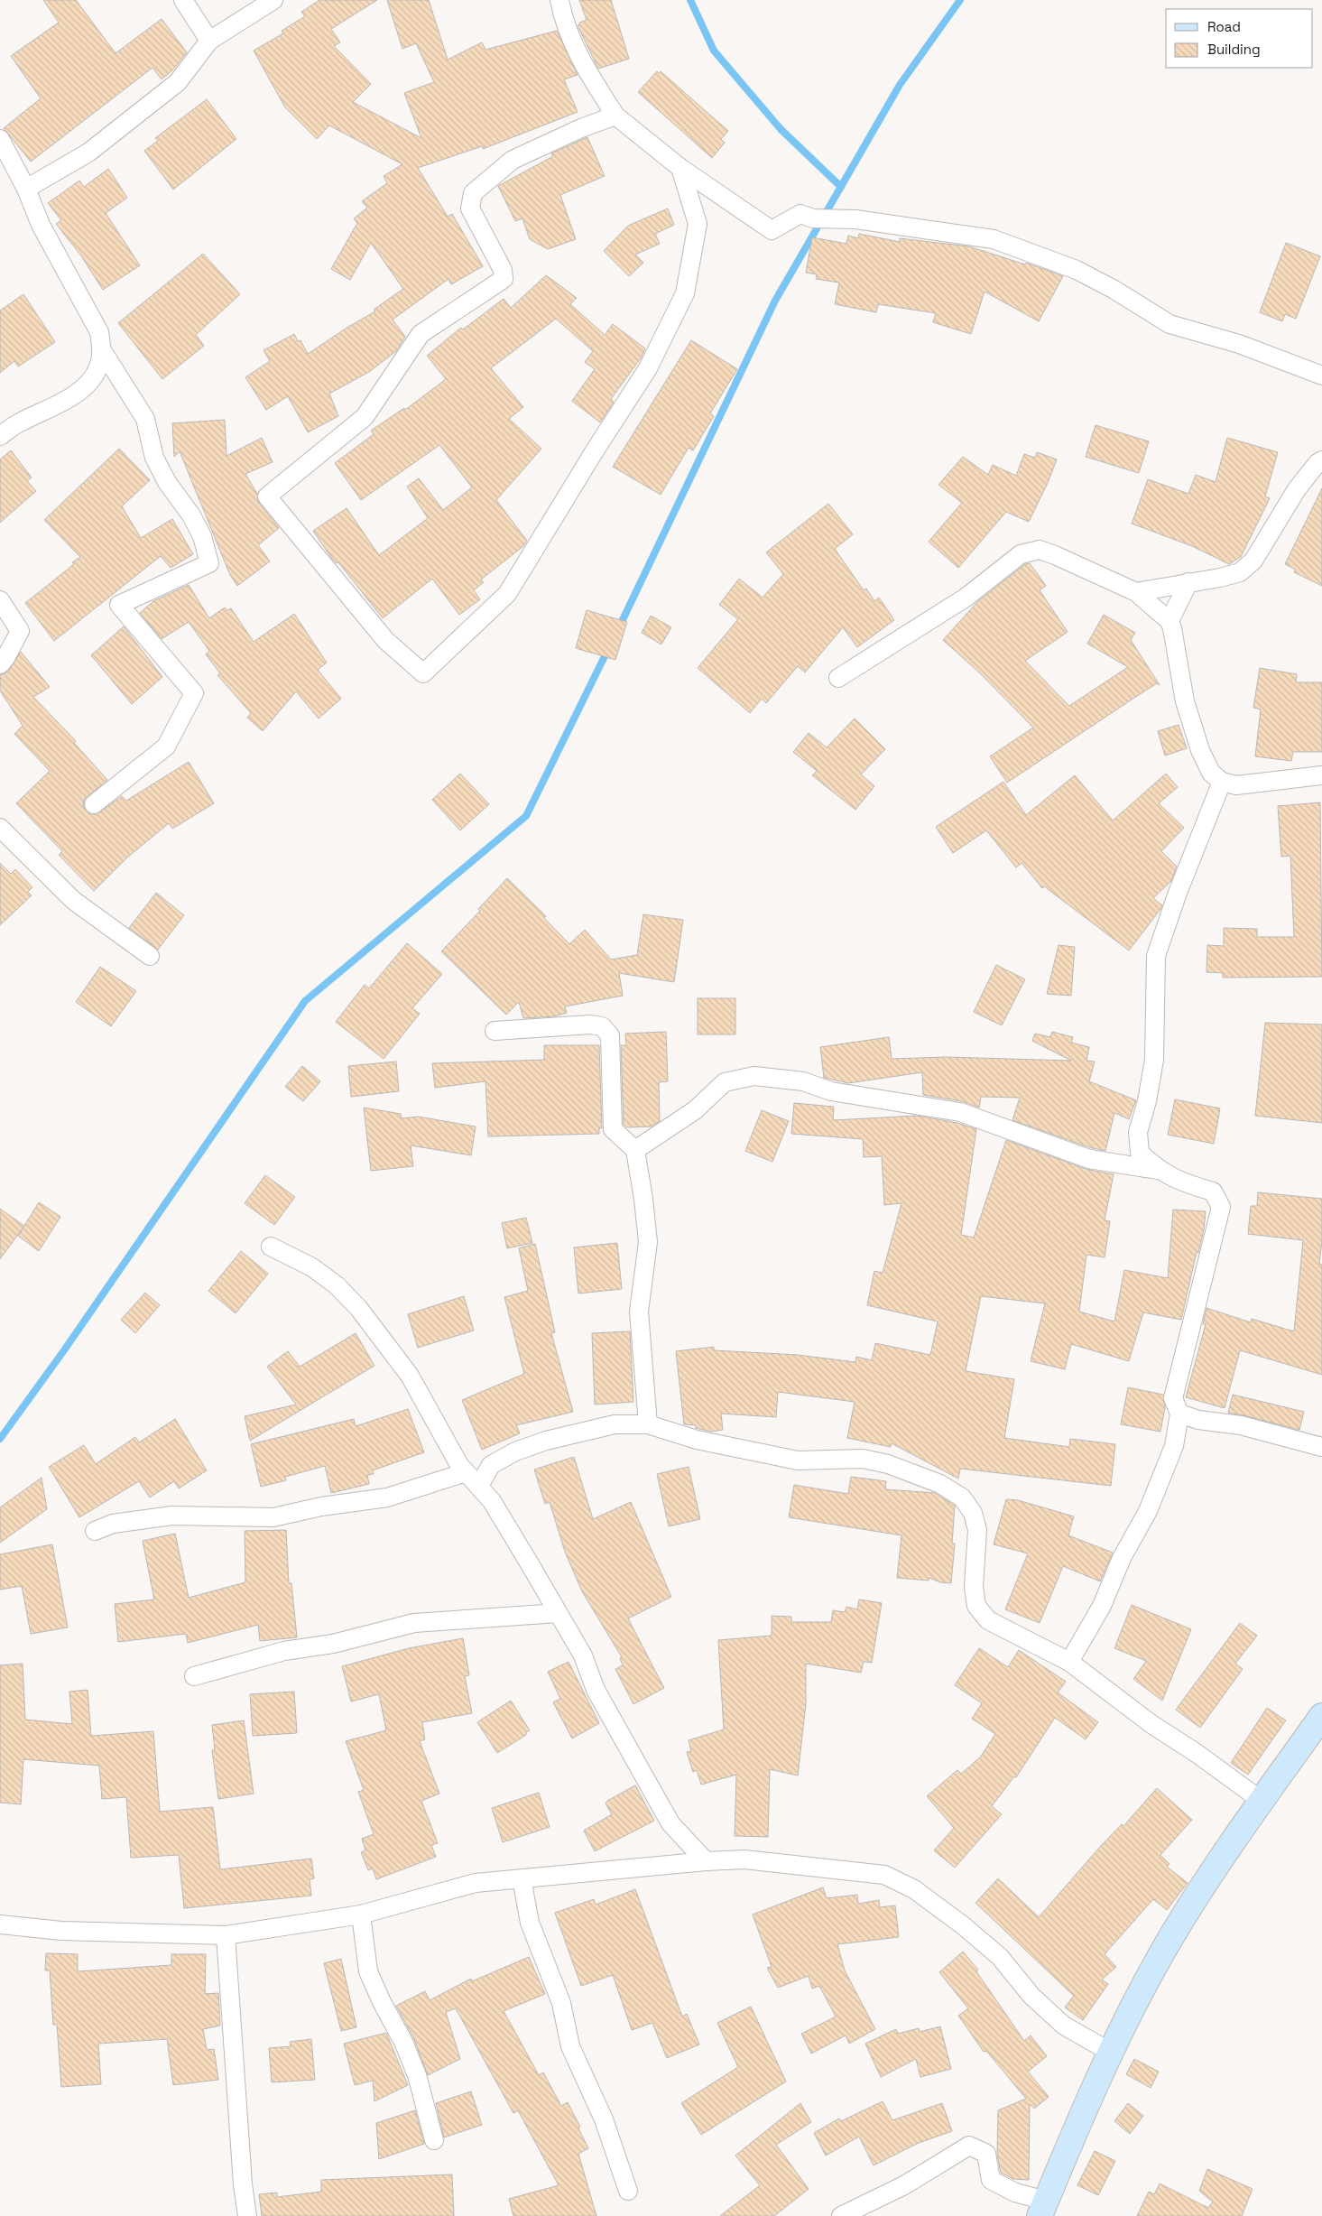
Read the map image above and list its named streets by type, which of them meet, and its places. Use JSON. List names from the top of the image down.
{
  "legend": ["Road", "Building"]
}
